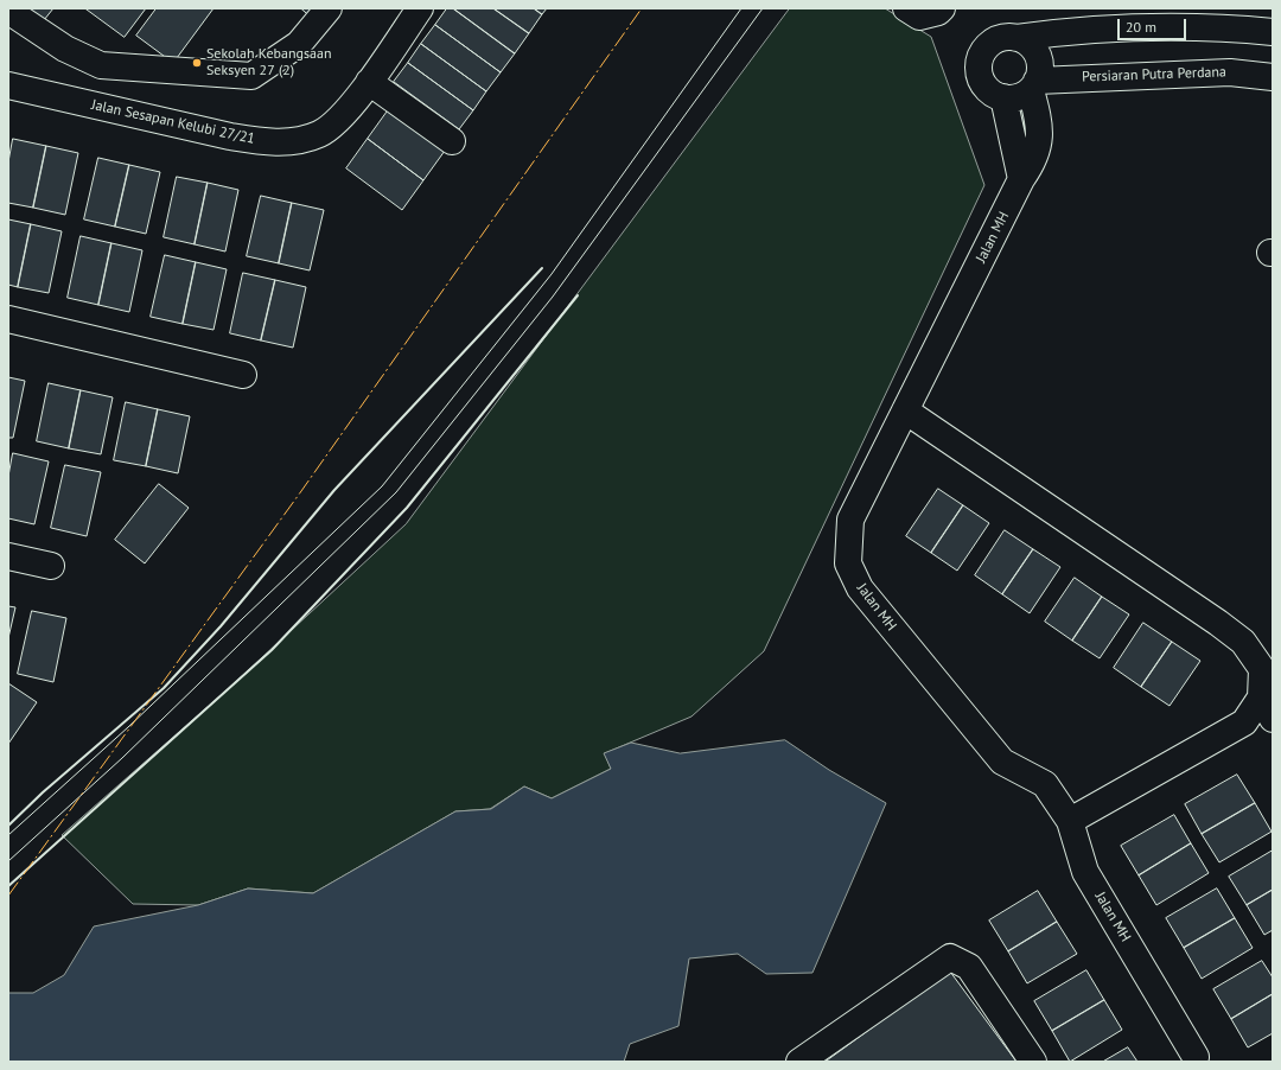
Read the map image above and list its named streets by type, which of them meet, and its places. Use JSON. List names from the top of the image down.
{
  "streets": {
    "street": ["Persiaran Putra Perdana", "Jalan Sesapan Kelubi 27/21", "Jalan MH"]
  },
  "crossings": [
    ["Persiaran Putra Perdana", "Jalan MH"]
  ],
  "places": ["Sekolah Kebangsaan Seksyen 27 (2)"],
  "scale_bar": "20 m"
}
